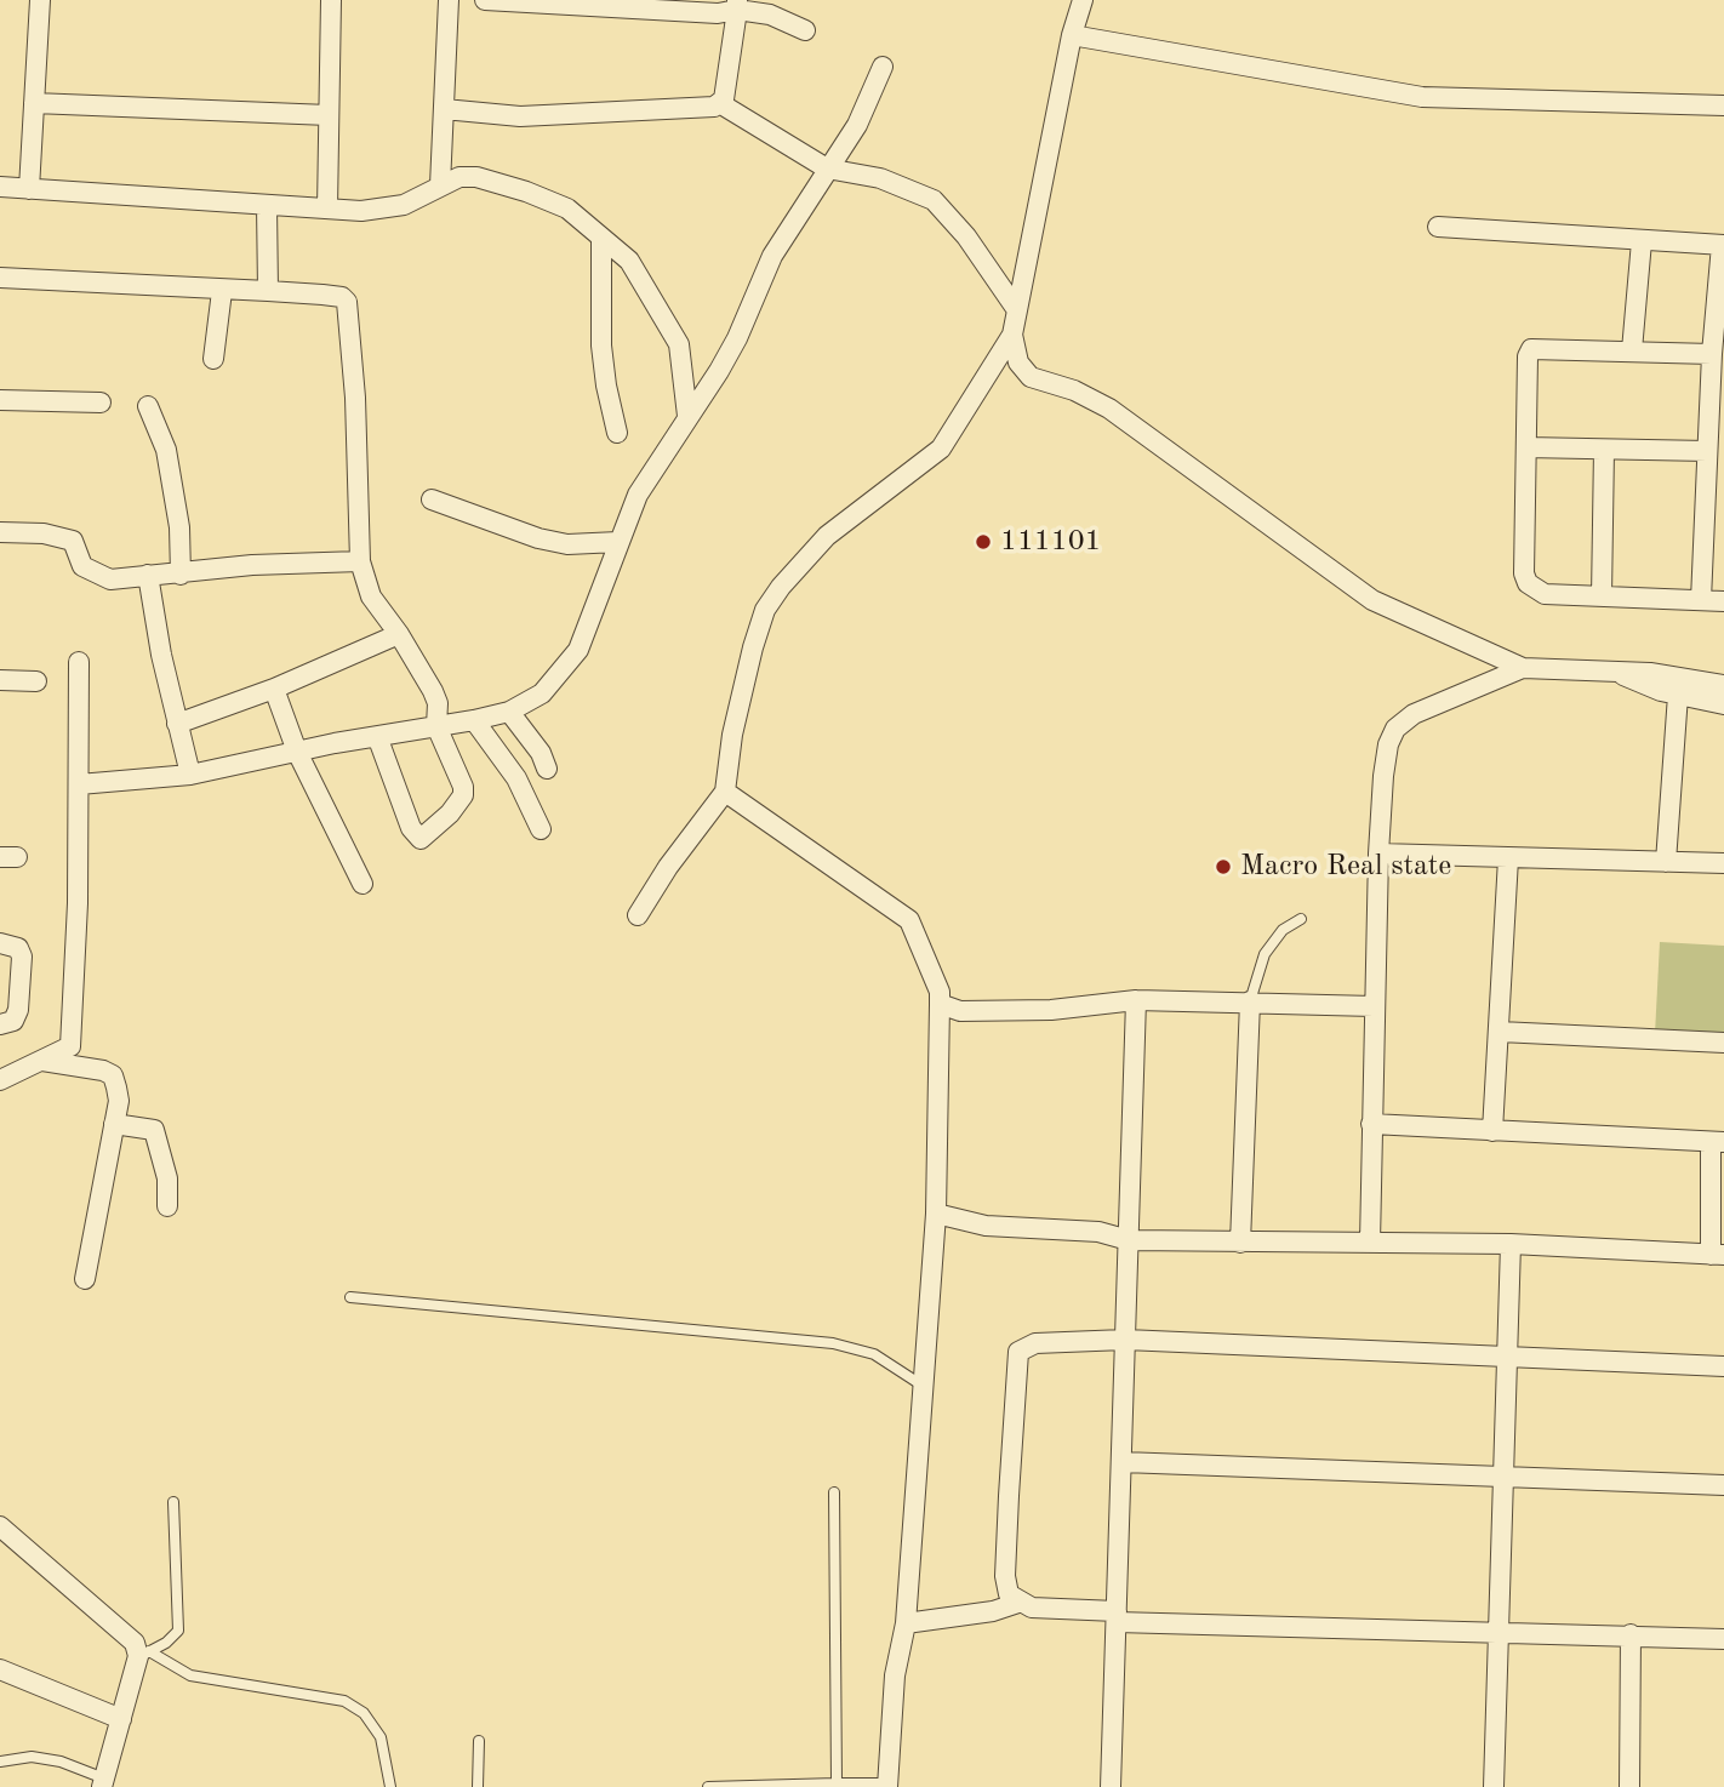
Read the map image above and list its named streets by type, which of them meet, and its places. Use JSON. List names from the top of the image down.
{
  "places": ["111101", "Macro Real state"]
}
